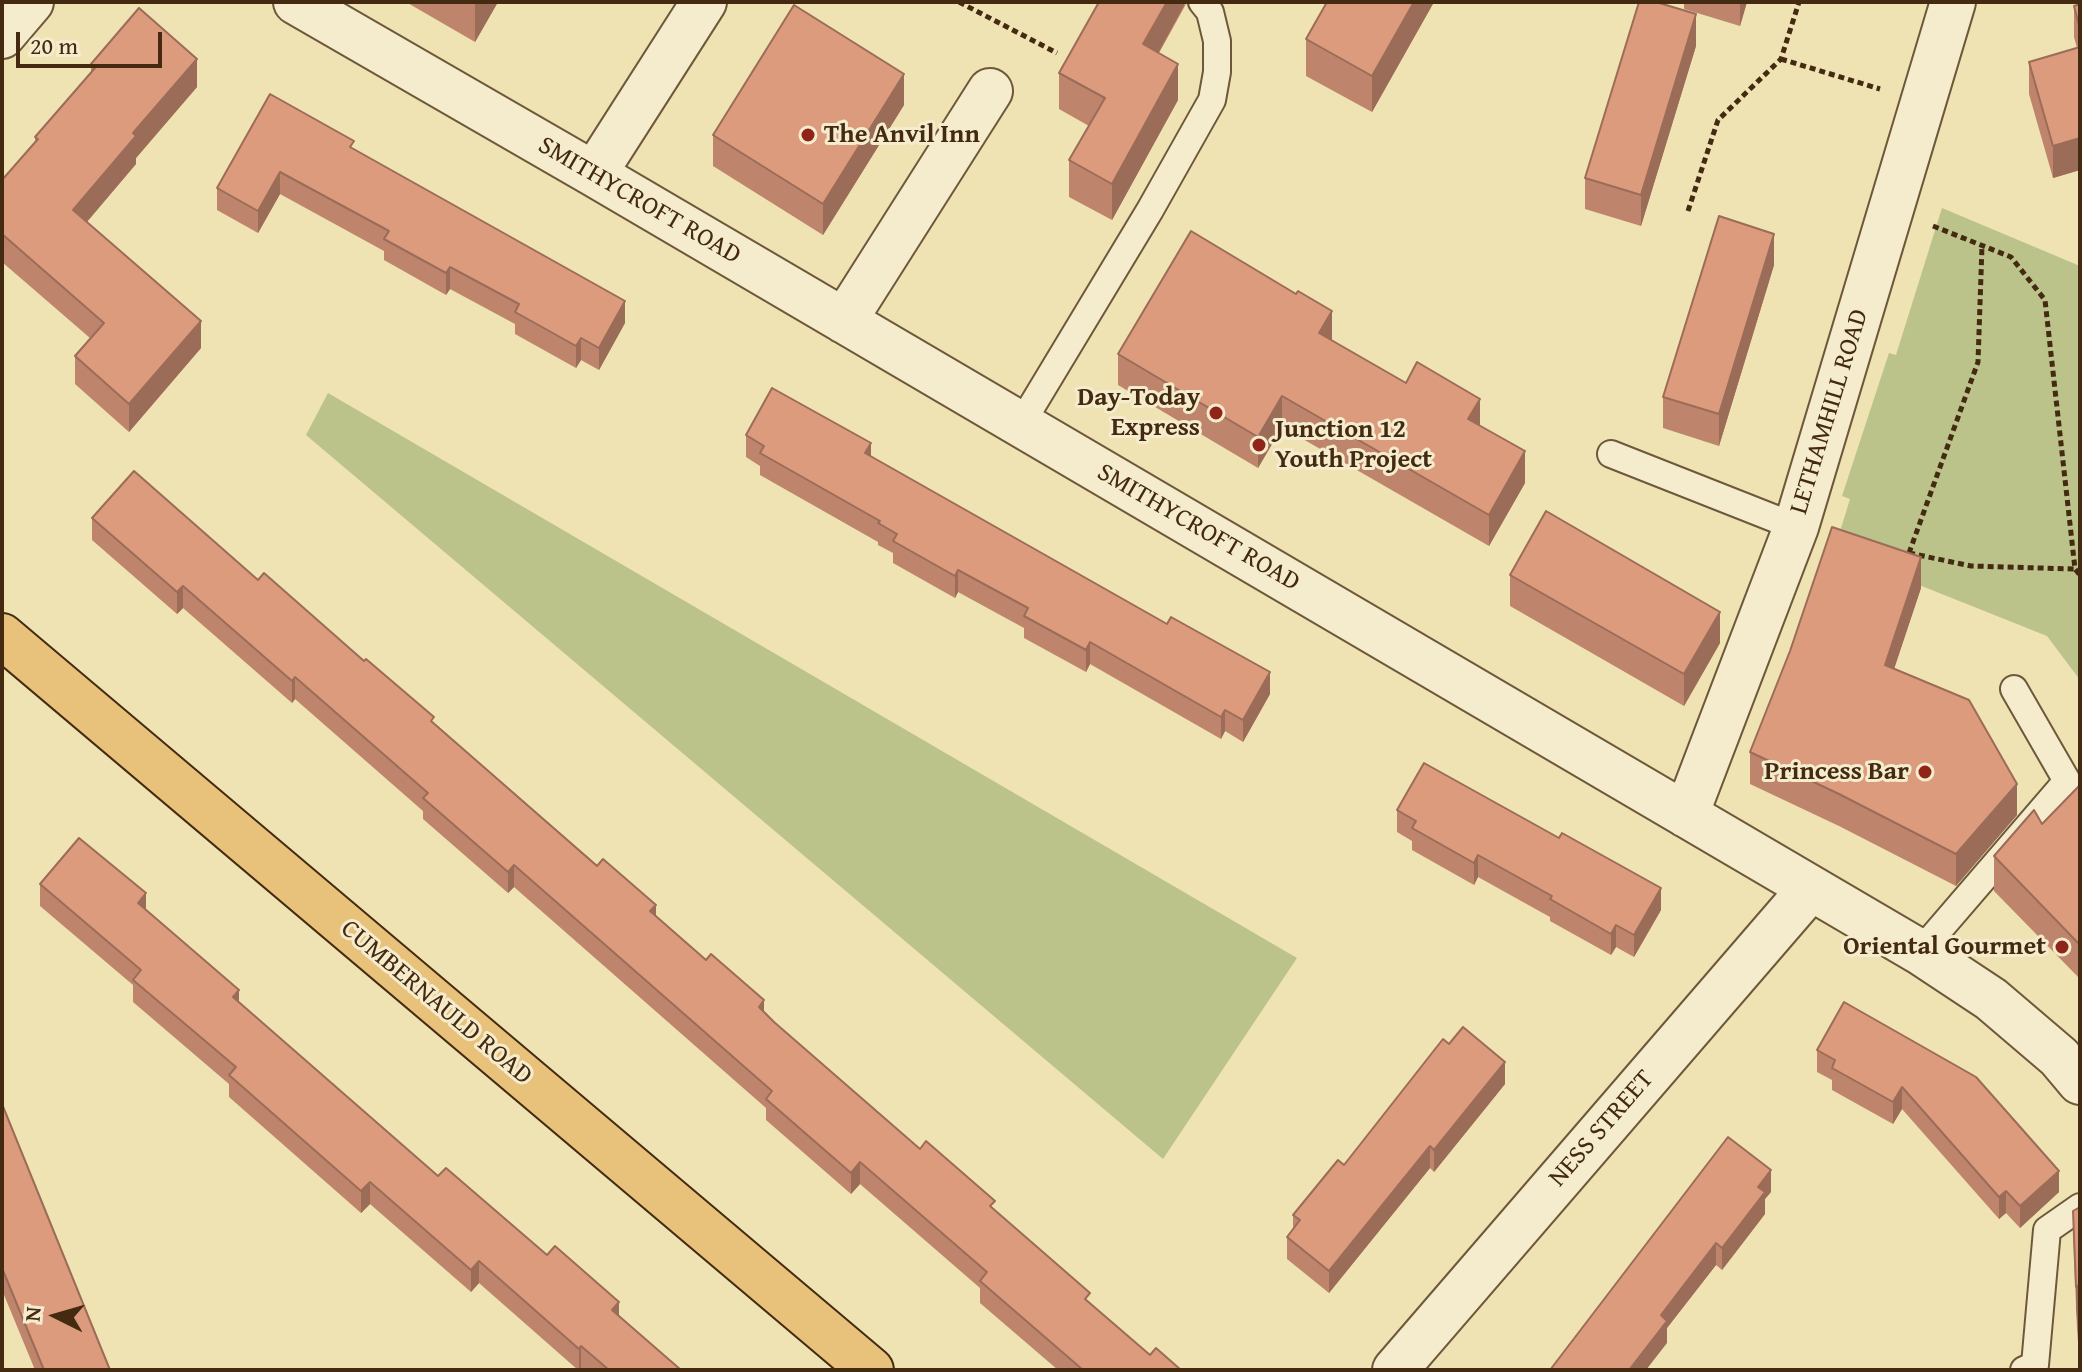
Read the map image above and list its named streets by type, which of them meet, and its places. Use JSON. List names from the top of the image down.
{
  "streets": {
    "main road": ["CUMBERNAULD ROAD"],
    "street": ["SMITHYCROFT ROAD", "LETHAMHILL ROAD", "NESS STREET"]
  },
  "crossings": [
    ["SMITHYCROFT ROAD", "LETHAMHILL ROAD"],
    ["SMITHYCROFT ROAD", "NESS STREET"]
  ],
  "places": [
    "The Anvil Inn",
    "Day-Today Express",
    "Junction 12 Youth Project",
    "Princess Bar",
    "Oriental Gourmet"
  ],
  "scale_bar": "20 m",
  "north": "left"
}
